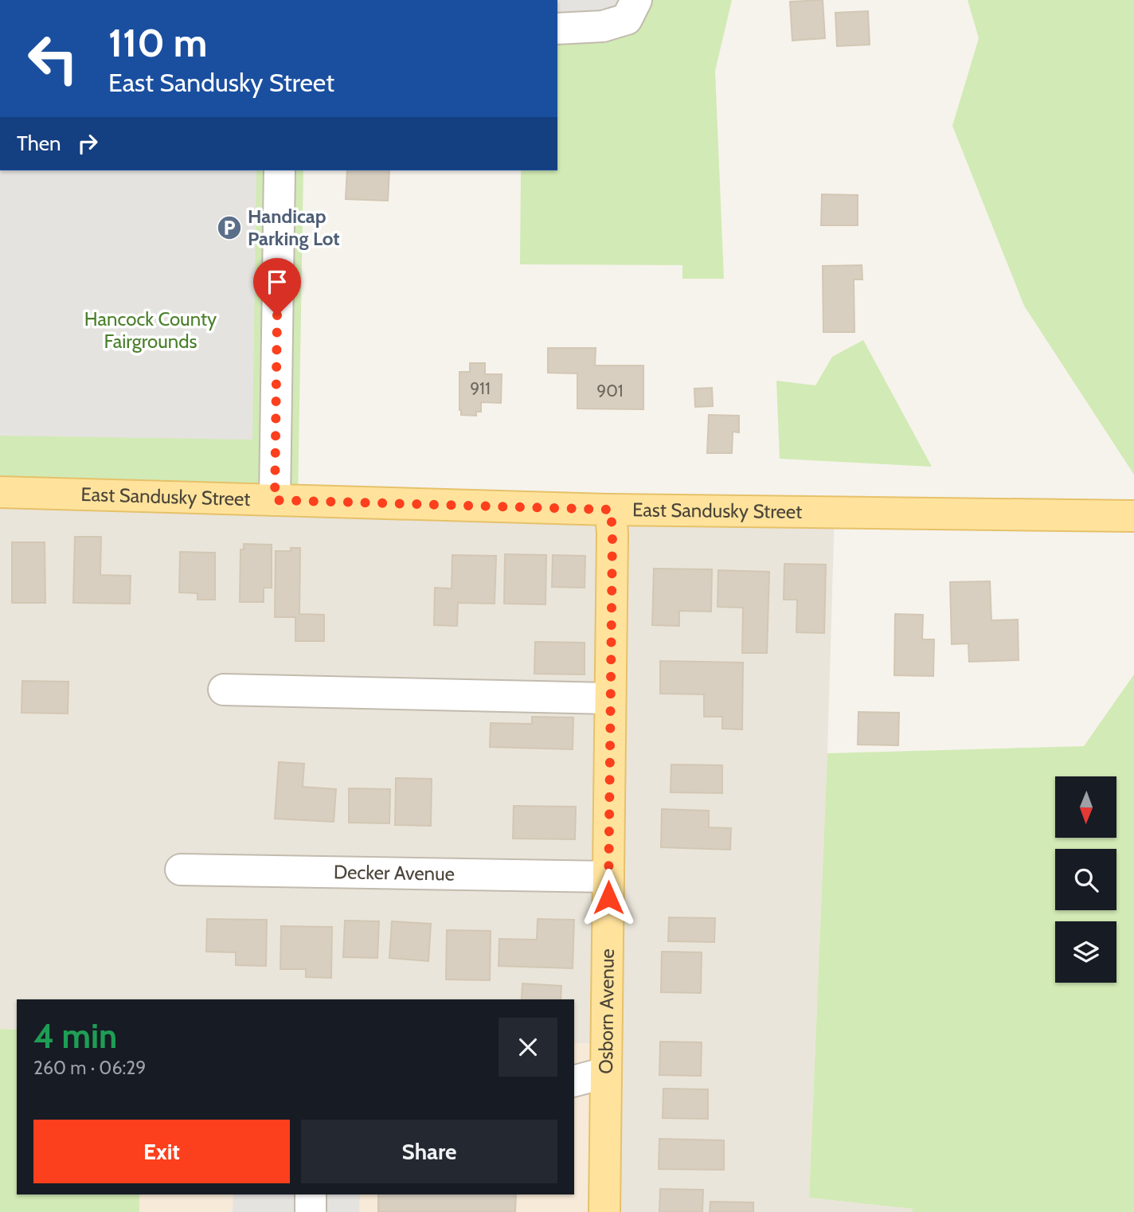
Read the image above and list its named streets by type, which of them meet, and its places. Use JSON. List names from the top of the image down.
{
  "streets": {
    "main road": ["East Sandusky Street", "Osborn Avenue"],
    "street": ["Decker Avenue"]
  },
  "crossings": [
    ["East Sandusky Street", "Osborn Avenue"],
    ["Decker Avenue", "Osborn Avenue"]
  ],
  "parks": ["Hancock County Fairgrounds"],
  "places": {
    "parking": ["Handicap Parking Lot"]
  },
  "house_numbers": ["911", "901"],
  "north": "bottom",
  "page": {
    "turn": ["110 m", "East Sandusky Street"],
    "then": "Then",
    "heading": ["4 min", "260 m · 06:29"],
    "buttons": ["Exit", "Share"]
  }
}
